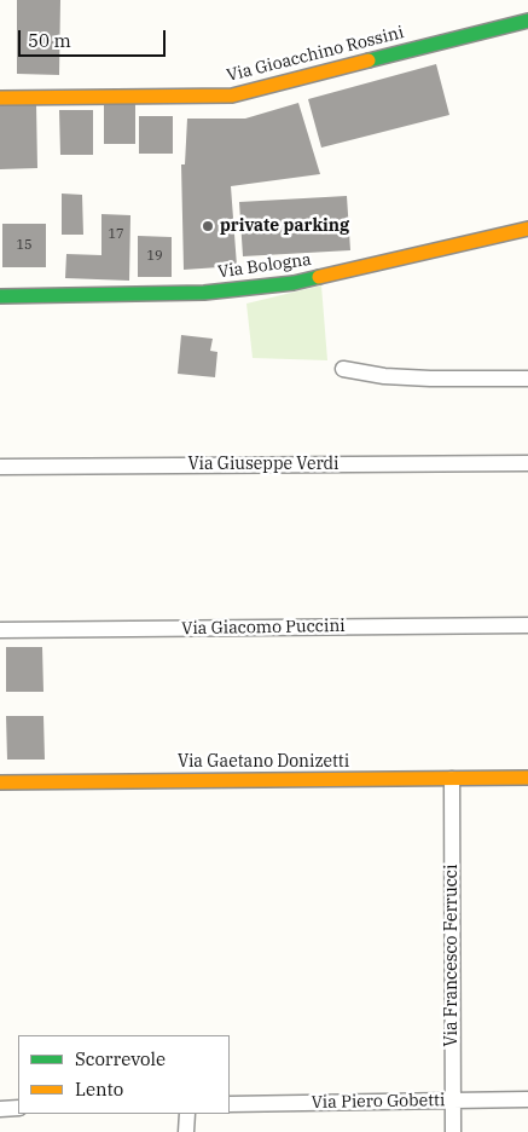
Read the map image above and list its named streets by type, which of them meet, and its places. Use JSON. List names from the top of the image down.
{
  "streets": {
    "street": [
      "Via Gioacchino Rossini",
      "Via Bologna",
      "Via Giuseppe Verdi",
      "Via Giacomo Puccini",
      "Via Gaetano Donizetti",
      "Via Francesco Ferrucci",
      "Via Piero Gobetti"
    ]
  },
  "crossings": [
    ["Via Gaetano Donizetti", "Via Francesco Ferrucci"],
    ["Via Francesco Ferrucci", "Via Piero Gobetti"]
  ],
  "places": ["private parking"],
  "house_numbers": ["17", "15", "19"],
  "legend": ["Scorrevole", "Lento"],
  "scale_bar": "50 m"
}
